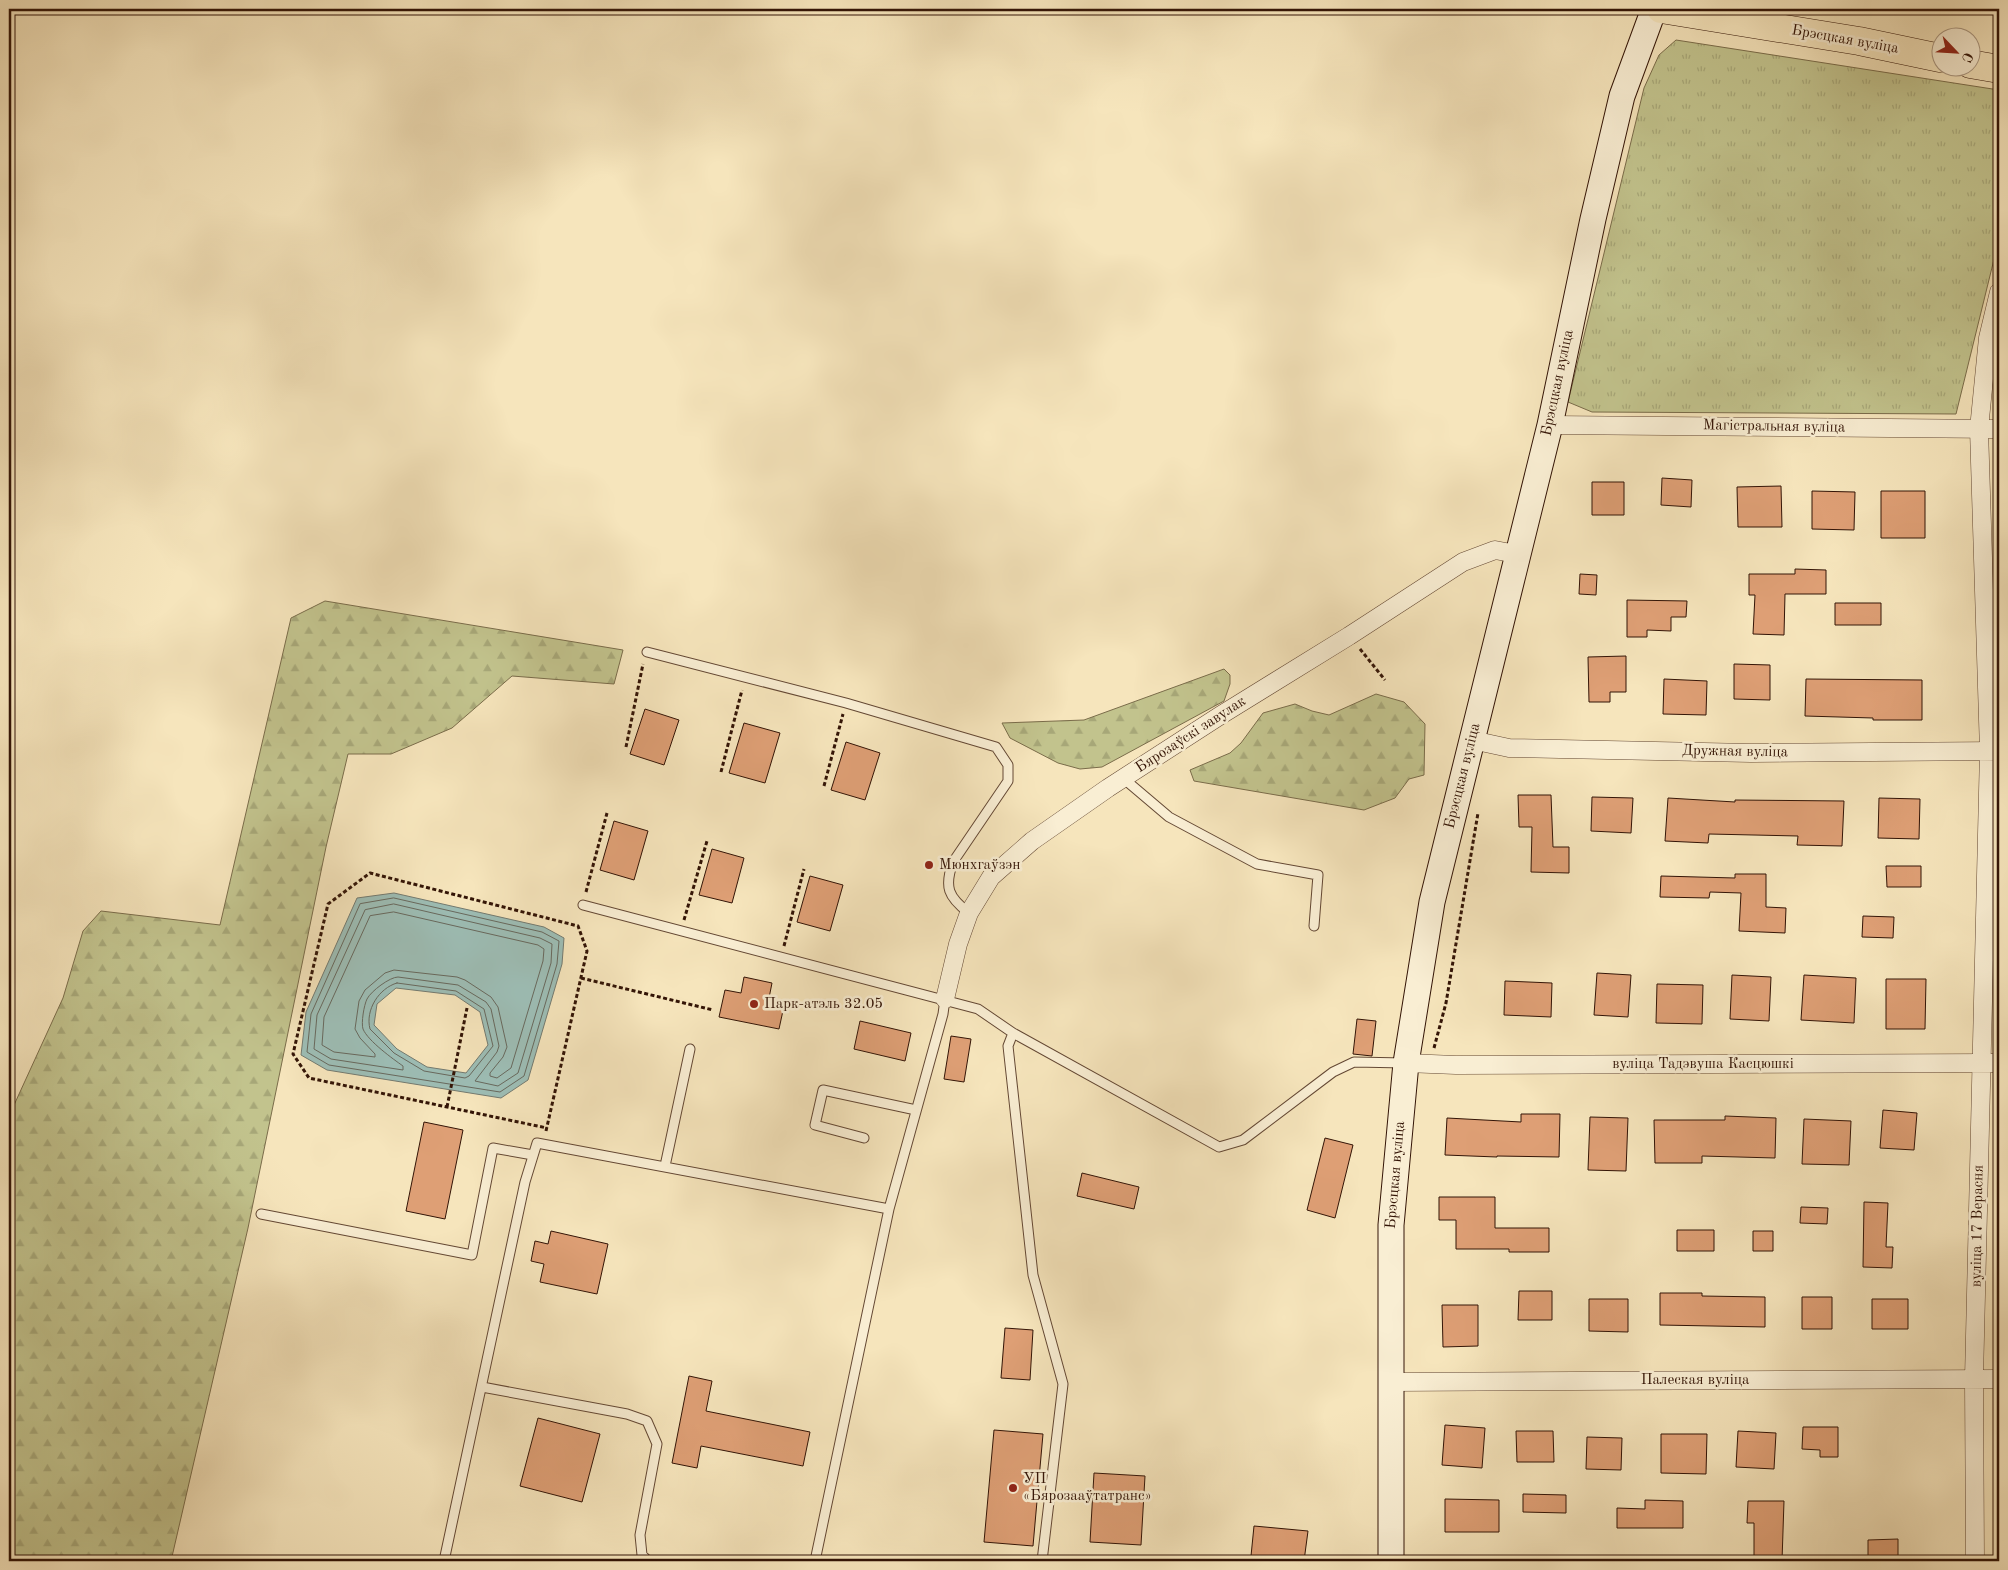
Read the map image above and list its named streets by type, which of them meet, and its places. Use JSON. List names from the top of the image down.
{
  "streets": {
    "main road": ["Брэсцкая вуліца"],
    "street": [
      "Магістральная вуліца",
      "Бярозаўскі завулак",
      "Дружная вуліца",
      "вуліца Тадэвуша Касцюшкі",
      "вуліца 17 Верасня",
      "Палеская вуліца"
    ]
  },
  "crossings": [
    ["Брэсцкая вуліца", "Магістральная вуліца"],
    ["Брэсцкая вуліца", "Бярозаўскі завулак"],
    ["Брэсцкая вуліца", "Дружная вуліца"],
    ["Брэсцкая вуліца", "вуліца Тадэвуша Касцюшкі"],
    ["Брэсцкая вуліца", "Палеская вуліца"],
    ["Магістральная вуліца", "вуліца 17 Верасня"],
    ["Дружная вуліца", "вуліца 17 Верасня"],
    ["вуліца Тадэвуша Касцюшкі", "вуліца 17 Верасня"],
    ["вуліца 17 Верасня", "Палеская вуліца"]
  ],
  "places": ["Мюнхгаўзэн", "Парк-атэль 32.05", "УП «Бярозааўтатранс»"],
  "north": "bottom right"
}
